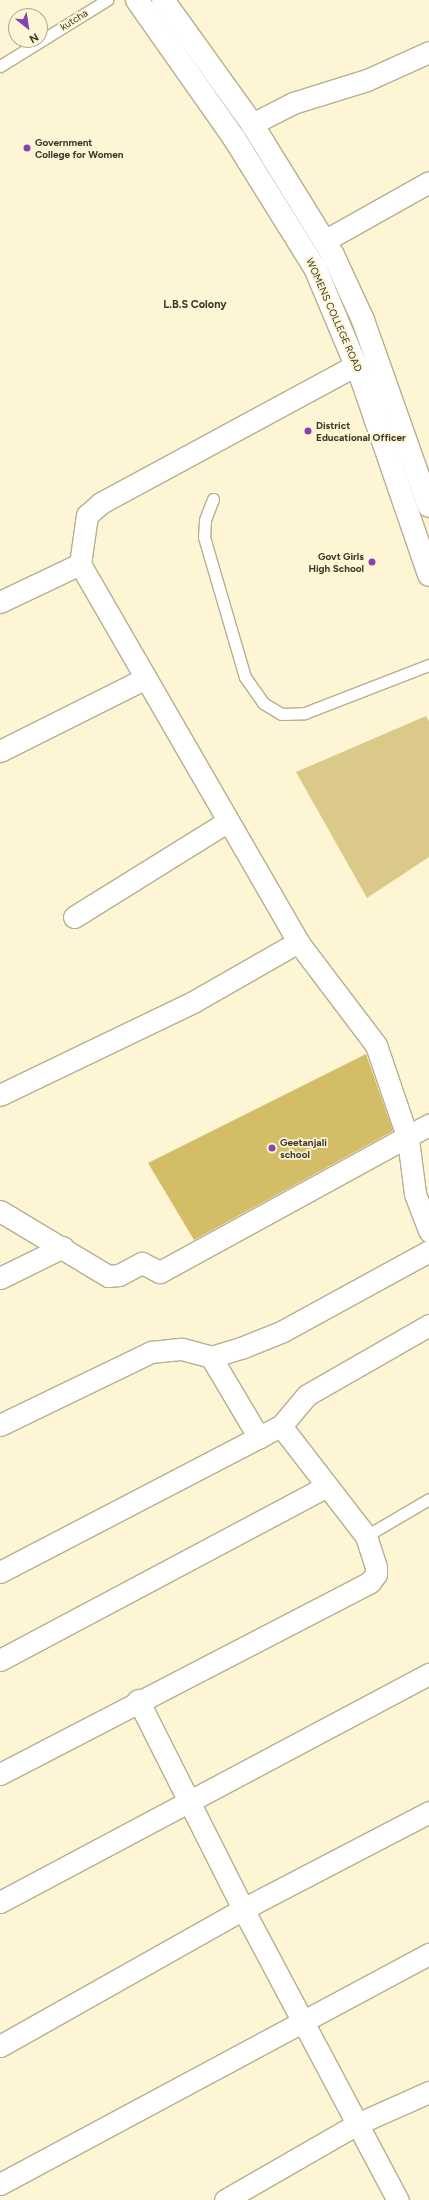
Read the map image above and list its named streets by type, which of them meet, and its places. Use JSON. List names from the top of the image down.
{
  "streets": {
    "main road": ["WOMENS COLLEGE ROAD"],
    "lane": ["kutcha"]
  },
  "districts": ["L.B.S Colony"],
  "places": [
    "Government College for Women",
    "District Educational Officer",
    "Govt Girls High School",
    "Geetanjali school"
  ],
  "north": "bottom right"
}
